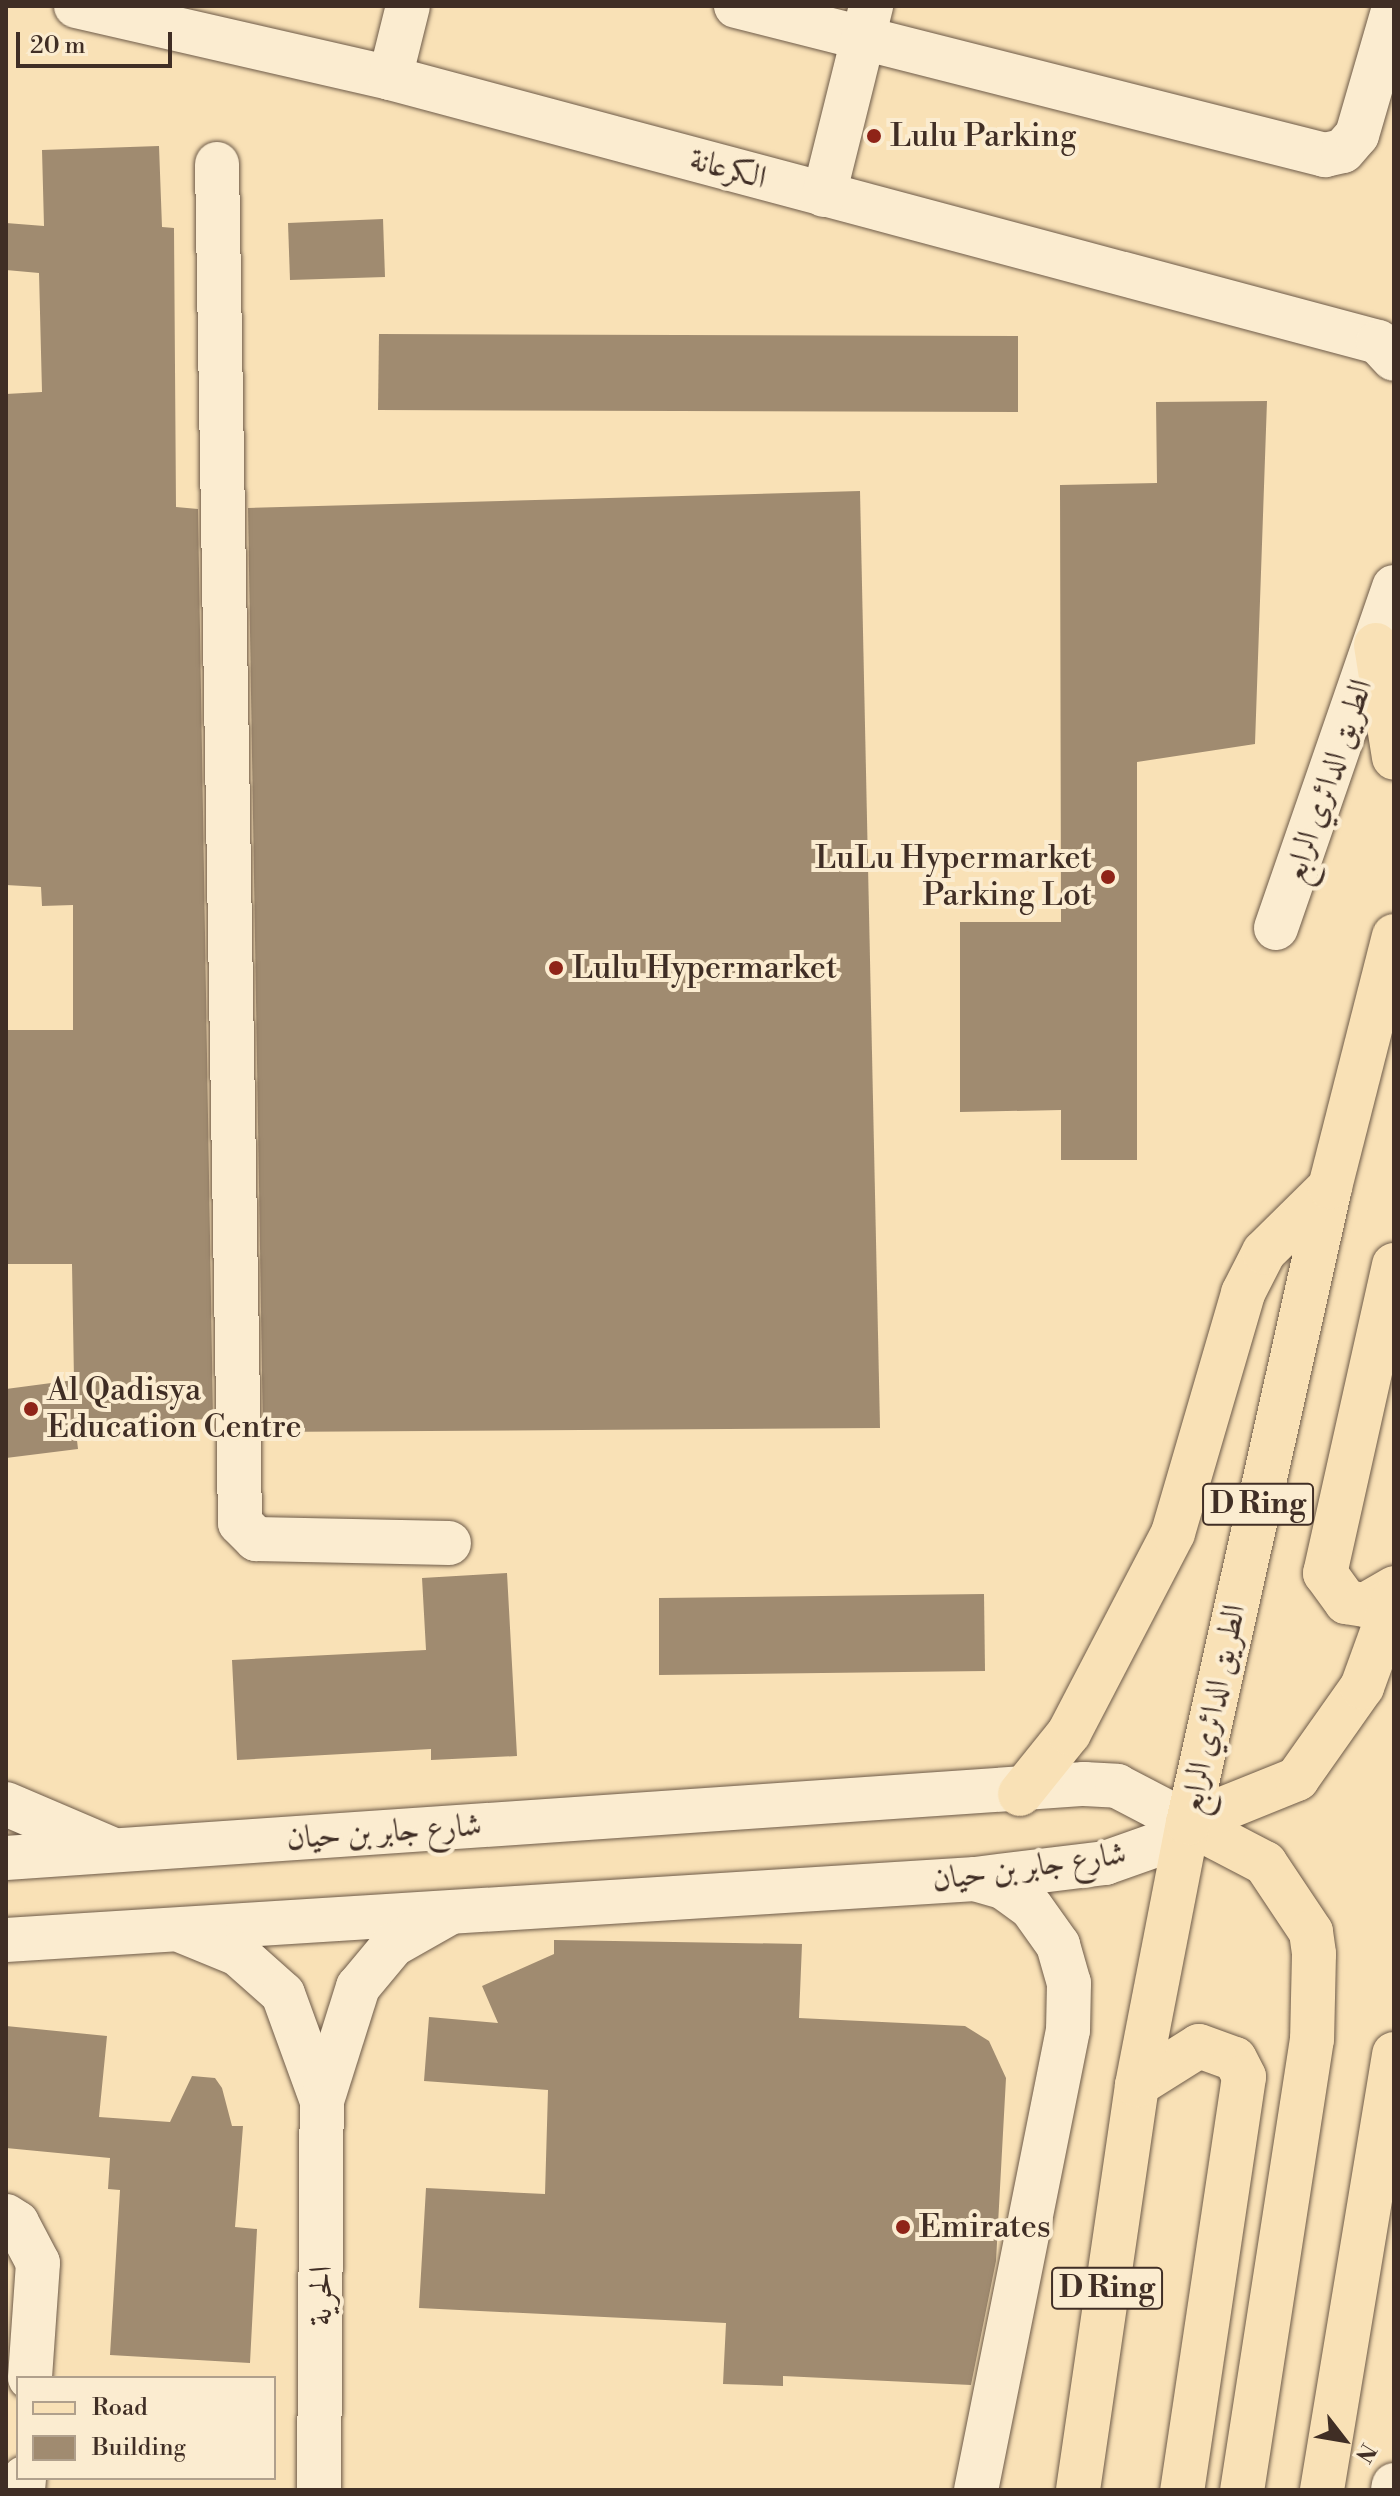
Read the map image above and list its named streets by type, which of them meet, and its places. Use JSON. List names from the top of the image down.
{
  "streets": {
    "main road": ["الطريق الدائري الرابع", "D Ring"],
    "street": ["الكرعانة", "شارع جابر بن حيان", "الحرية"]
  },
  "crossings": [
    ["الطريق الدائري الرابع", "شارع جابر بن حيان"],
    ["شارع جابر بن حيان", "الحرية"]
  ],
  "places": [
    "Lulu Parking",
    "LuLu Hypermarket Parking Lot",
    "Lulu Hypermarket",
    "Al Qadisya Education Centre",
    "Emirates"
  ],
  "legend": ["Road", "Building"],
  "scale_bar": "20 m",
  "north": "bottom right"
}
